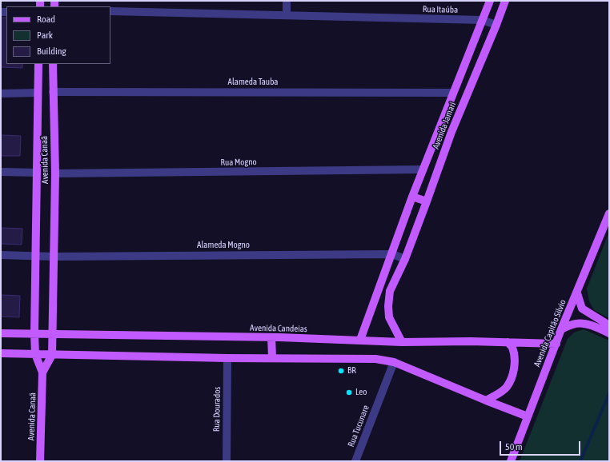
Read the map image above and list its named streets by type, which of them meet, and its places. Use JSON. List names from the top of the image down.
{
  "streets": {
    "main road": [
      "Avenida Jamari",
      "Avenida Canaã",
      "Avenida Candeias",
      "Avenida Capitão Silvio"
    ],
    "street": [
      "Rua Itaúba",
      "Alameda Tauba",
      "Rua Mogno",
      "Alameda Mogno",
      "Rua Dourados",
      "Rua Tucunare"
    ]
  },
  "crossings": [
    ["Rua Itaúba", "Avenida Jamari"],
    ["Alameda Tauba", "Avenida Jamari"],
    ["Alameda Tauba", "Avenida Canaã"],
    ["Avenida Jamari", "Rua Mogno"],
    ["Avenida Jamari", "Alameda Mogno"],
    ["Avenida Jamari", "Avenida Candeias"],
    ["Avenida Canaã", "Rua Mogno"],
    ["Avenida Canaã", "Alameda Mogno"],
    ["Avenida Canaã", "Avenida Candeias"],
    ["Avenida Candeias", "Avenida Capitão Silvio"]
  ],
  "places": ["BR", "Leo"],
  "legend": ["Road", "Park", "Building"],
  "scale_bar": "50 m"
}
